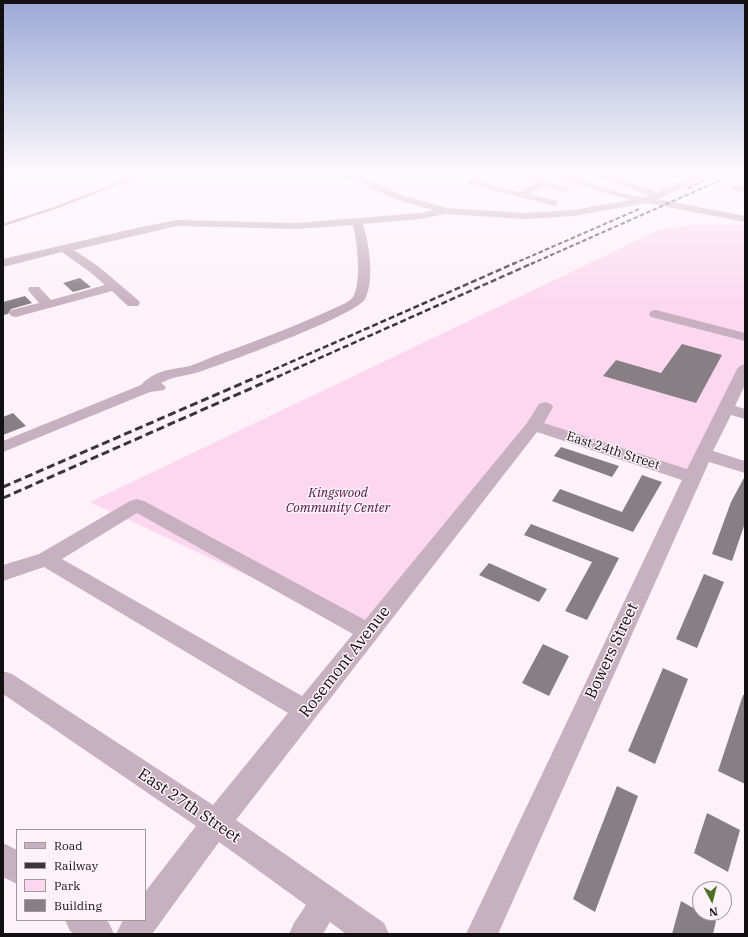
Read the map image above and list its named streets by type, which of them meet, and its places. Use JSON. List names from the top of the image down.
{
  "streets": {
    "street": [
      "East 24th Street",
      "Bowers Street",
      "Rosemont Avenue",
      "East 27th Street"
    ]
  },
  "crossings": [
    ["East 24th Street", "Bowers Street"],
    ["East 24th Street", "Rosemont Avenue"],
    ["Rosemont Avenue", "East 27th Street"]
  ],
  "parks": ["Kingswood Community Center"],
  "legend": [
    "Road",
    "Railway",
    "Park",
    "Building"
  ],
  "north": "bottom"
}
